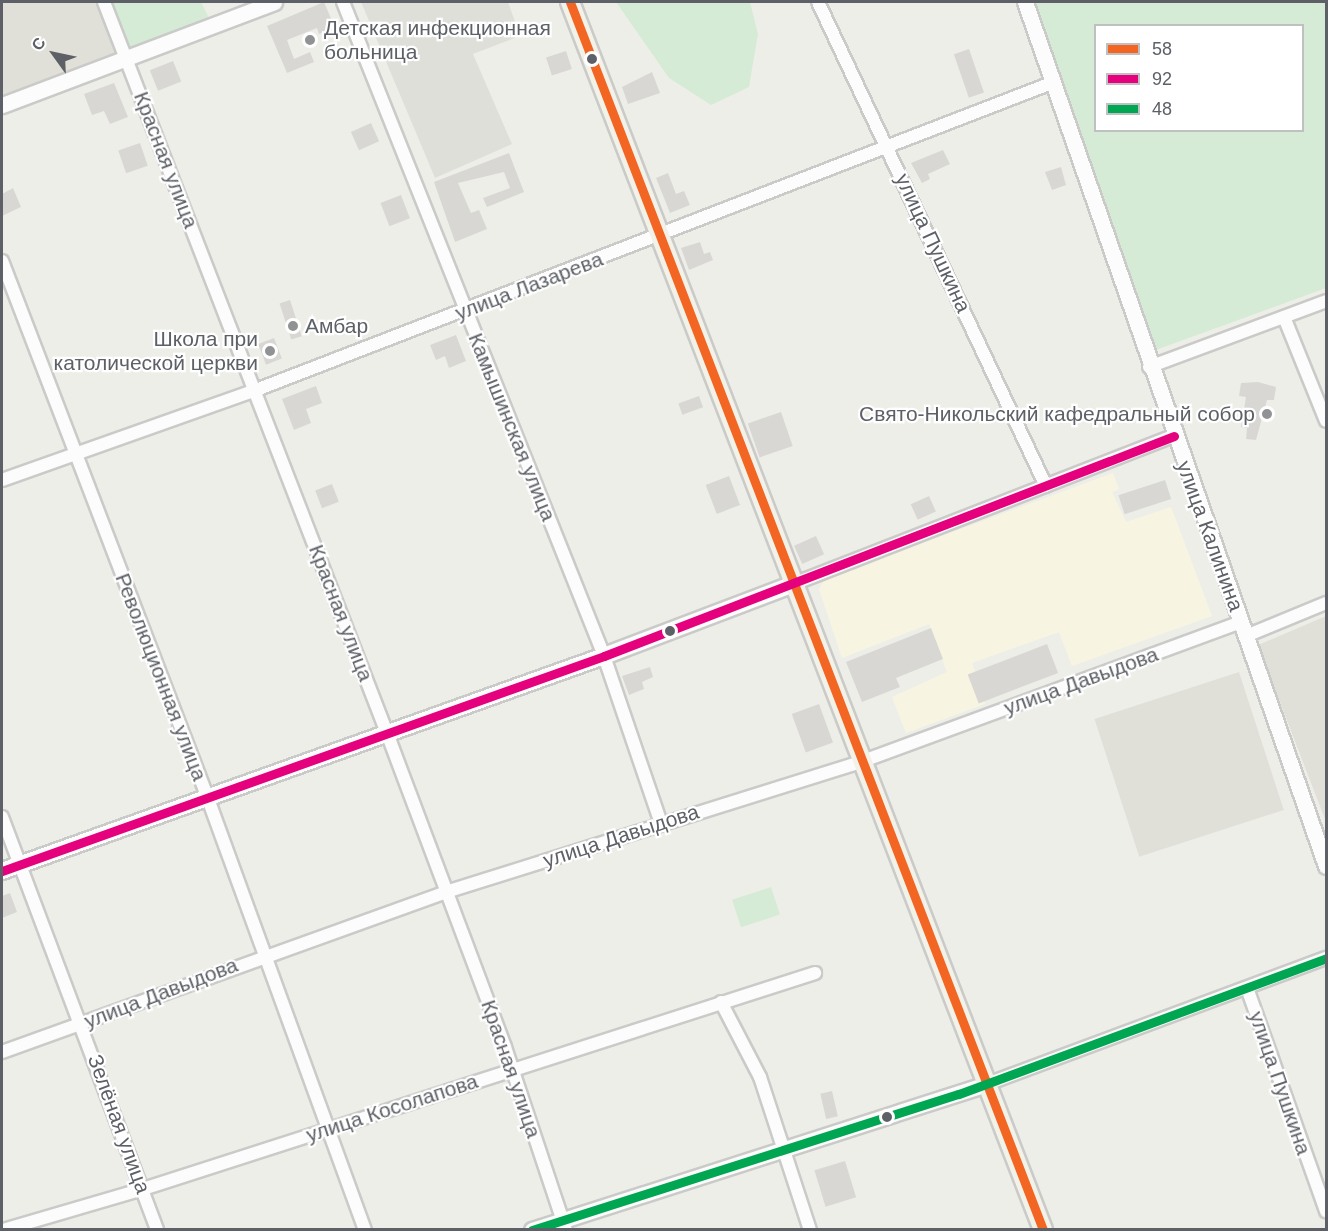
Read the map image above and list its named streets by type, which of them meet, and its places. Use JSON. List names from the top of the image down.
{
  "streets": {
    "street": [
      "Красная улица",
      "улица Пушкина",
      "улица Лазарева",
      "Камышинская улица",
      "улица Калинина",
      "Революционная улица",
      "улица Давыдова",
      "улица Косолапова",
      "Зелёная улица"
    ]
  },
  "crossings": [
    ["Красная улица", "улица Лазарева"],
    ["Красная улица", "улица Давыдова"],
    ["Красная улица", "улица Косолапова"],
    ["улица Пушкина", "улица Лазарева"],
    ["улица Лазарева", "Камышинская улица"],
    ["улица Лазарева", "улица Калинина"],
    ["улица Лазарева", "Революционная улица"],
    ["Камышинская улица", "улица Давыдова"],
    ["улица Калинина", "улица Давыдова"],
    ["Революционная улица", "улица Давыдова"],
    ["Революционная улица", "улица Косолапова"],
    ["улица Давыдова", "Зелёная улица"],
    ["улица Косолапова", "Зелёная улица"]
  ],
  "places": [
    "Детская инфекционная больница",
    "Амбар",
    "Школа при католической церкви",
    "Свято-Никольский кафедральный собор"
  ],
  "lines": ["transit line 58", "transit line 92", "transit line 48"],
  "legend": ["58", "92", "48"],
  "north": "top left"
}
